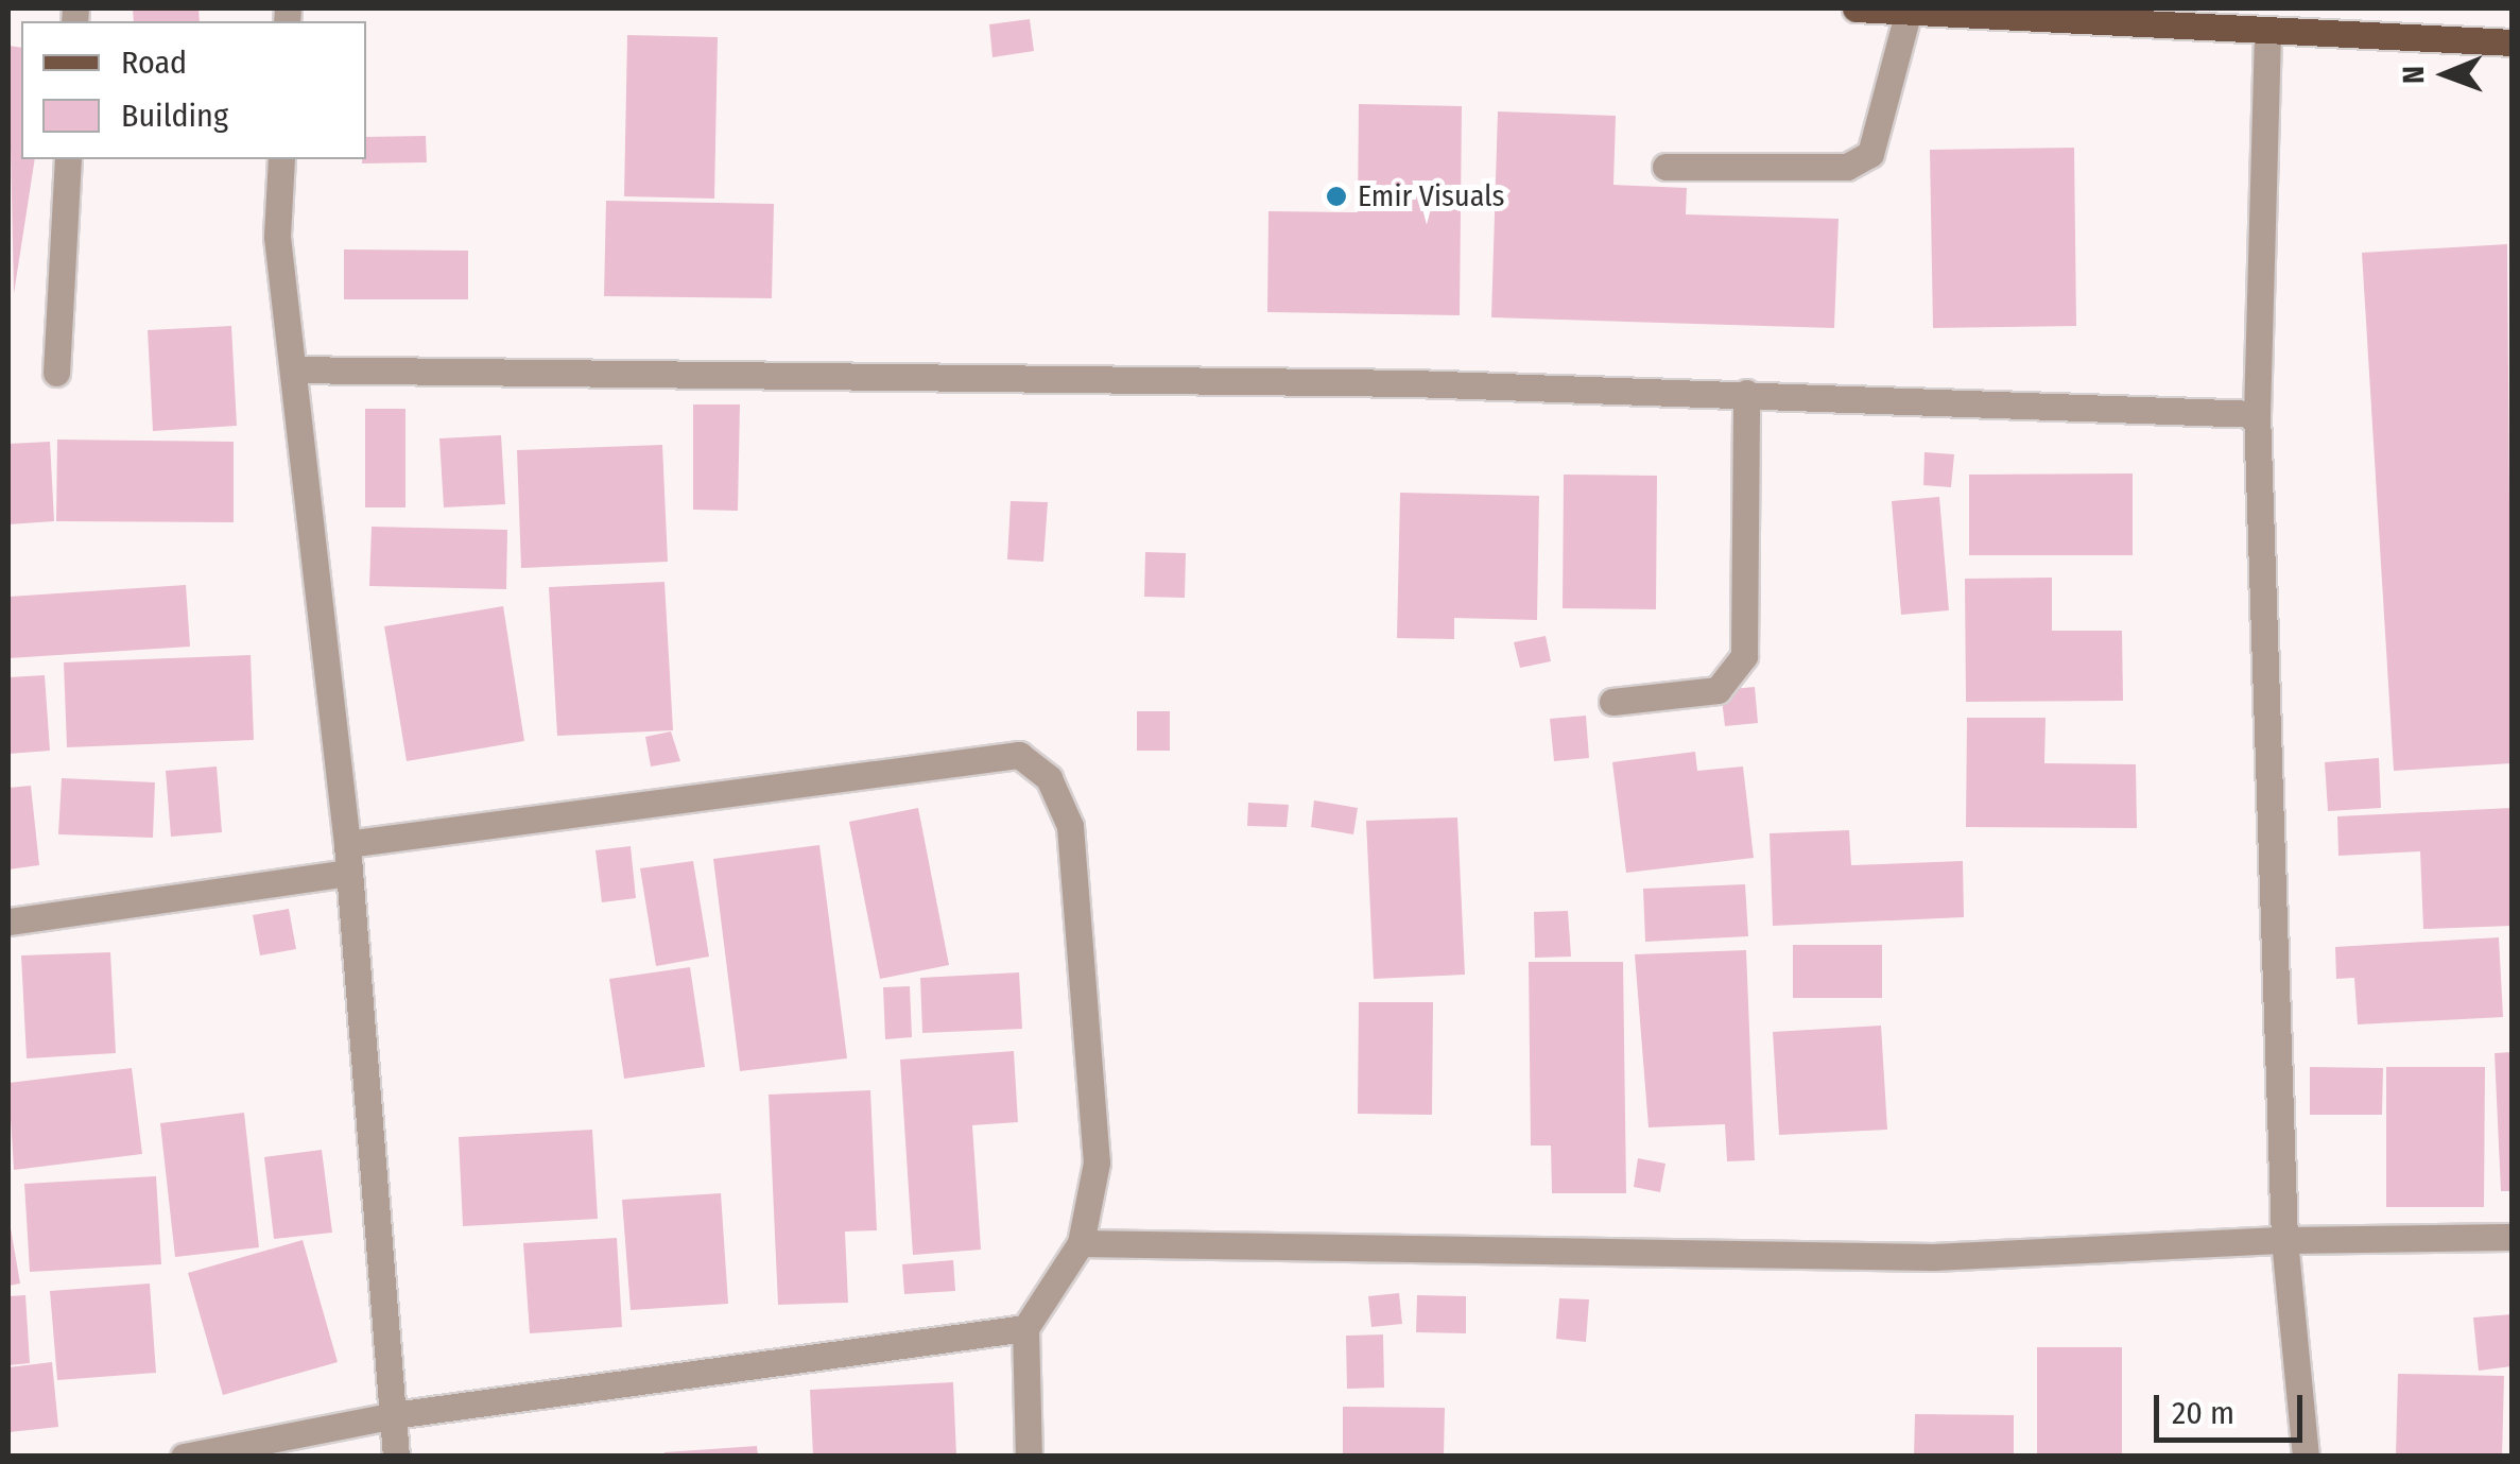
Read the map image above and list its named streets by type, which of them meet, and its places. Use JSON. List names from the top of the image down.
{
  "places": ["Emir Visuals"],
  "legend": ["Road", "Building"],
  "scale_bar": "20 m",
  "north": "left"
}
